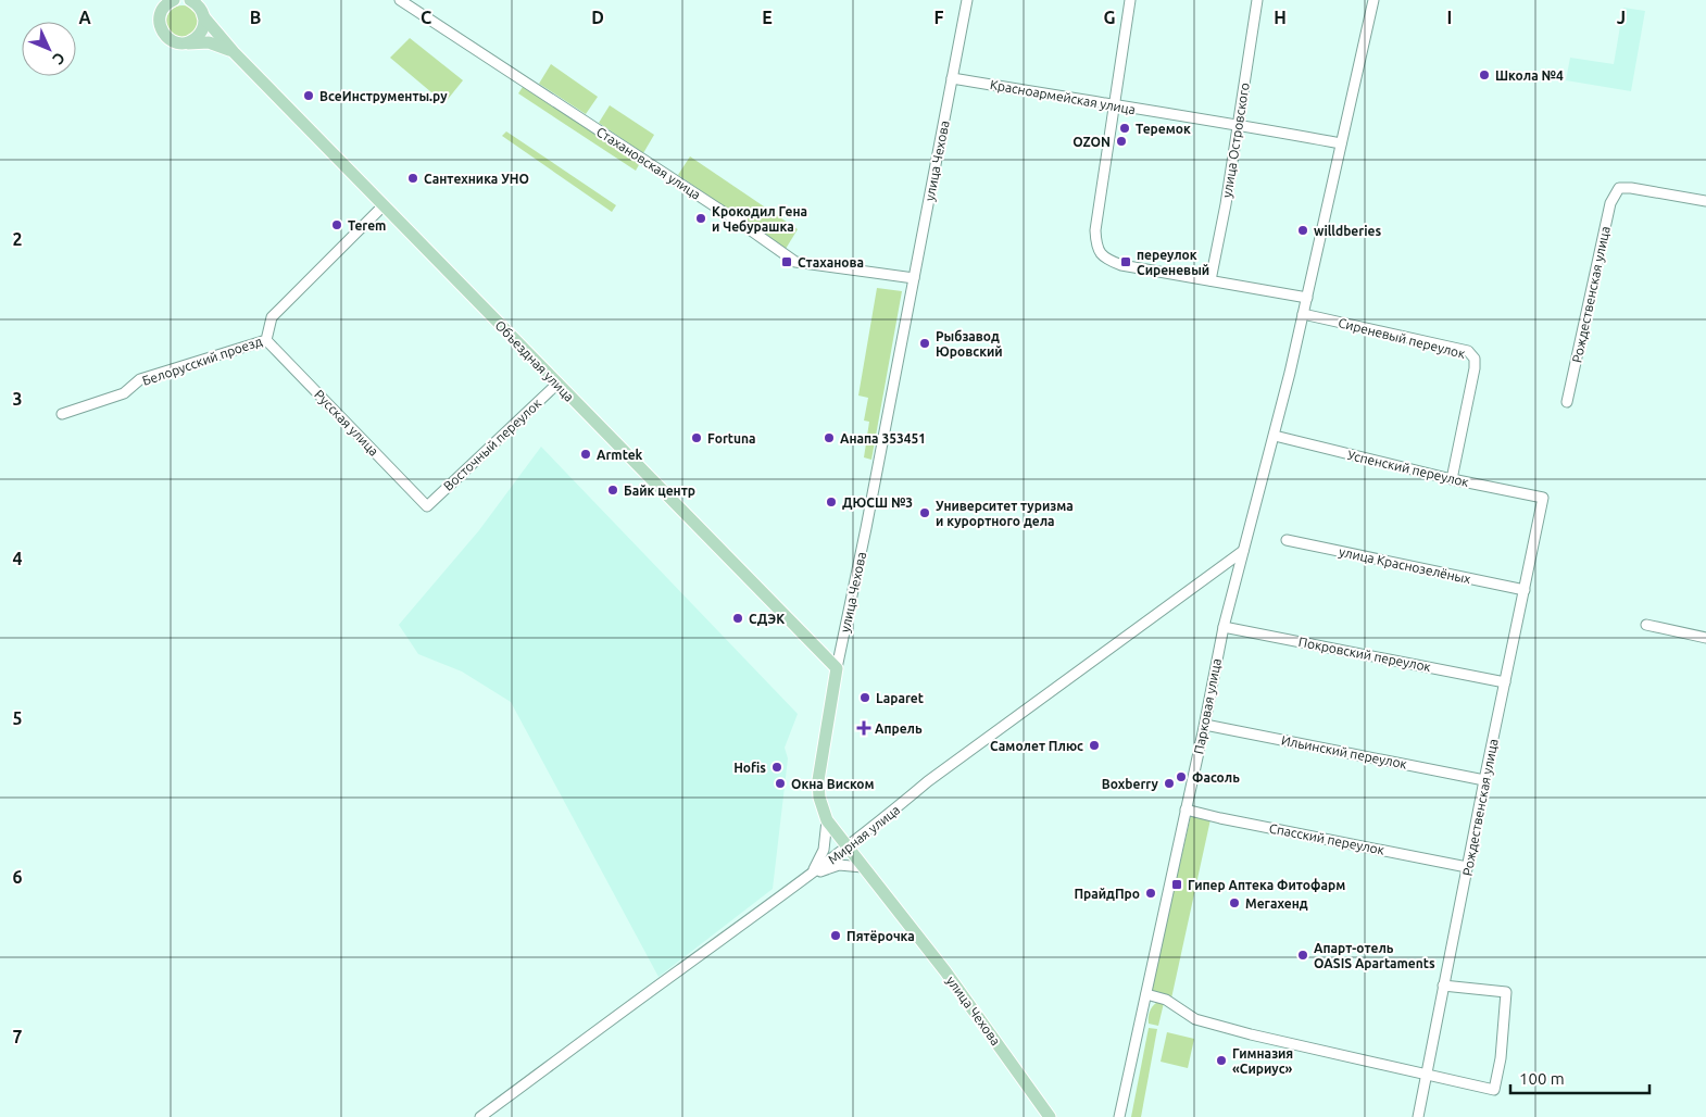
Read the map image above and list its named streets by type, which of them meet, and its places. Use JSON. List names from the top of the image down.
{
  "streets": {
    "main road": ["улица Чехова", "Объездная улица"],
    "street": [
      "Красноармейская улица",
      "улица Островского",
      "Стахановская улица",
      "Рождественская улица",
      "Сиреневый переулок",
      "Белорусский проезд",
      "Русская улица",
      "Восточный переулок",
      "Успенский переулок",
      "улица Краснозелёных",
      "Покровский переулок",
      "Парковая улица",
      "Ильинский переулок",
      "Мирная улица",
      "Спасский переулок"
    ]
  },
  "crossings": [
    ["Красноармейская улица", "улица Островского"],
    ["Красноармейская улица", "улица Чехова"],
    ["Красноармейская улица", "Парковая улица"],
    ["улица Чехова", "Стахановская улица"],
    ["улица Чехова", "Объездная улица"],
    ["улица Чехова", "Мирная улица"],
    ["Рождественская улица", "Успенский переулок"],
    ["Рождественская улица", "улица Краснозелёных"],
    ["Рождественская улица", "Покровский переулок"],
    ["Рождественская улица", "Ильинский переулок"],
    ["Рождественская улица", "Спасский переулок"],
    ["Сиреневый переулок", "Успенский переулок"],
    ["Сиреневый переулок", "Парковая улица"],
    ["Белорусский проезд", "Объездная улица"],
    ["Белорусский проезд", "Русская улица"],
    ["Объездная улица", "Восточный переулок"],
    ["Русская улица", "Восточный переулок"],
    ["Успенский переулок", "Парковая улица"],
    ["Покровский переулок", "Парковая улица"],
    ["Парковая улица", "Ильинский переулок"],
    ["Парковая улица", "Мирная улица"],
    ["Парковая улица", "Спасский переулок"]
  ],
  "places": {
    "other": [
      "Школа №4",
      "ВсеИнструменты.ру",
      "Теремок",
      "OZON",
      "Сантехника УНО",
      "Крокодил Гена и Чебурашка",
      "Terem",
      "willdberies",
      "Рыбзавод Юровский",
      "Fortuna",
      "Анапа 353451",
      "Armtek",
      "Байк центр",
      "ДЮСШ №3",
      "Университет туризма и курортного дела",
      "СДЭК",
      "Laparet",
      "Самолет Плюс",
      "Hofis",
      "Фасоль",
      "Окна Виском",
      "Boxberry",
      "ПрайдПро",
      "Мегахенд",
      "Пятёрочка",
      "Апарт-отель OASIS Apartaments",
      "Гимназия «Сириус»"
    ],
    "transit": ["Стаханова", "переулок Сиреневый", "Гипер Аптека Фитофарм"],
    "health": ["Апрель"]
  },
  "scale_bar": "100 m",
  "north": "bottom right",
  "grid": {
    "columns": [
      "A",
      "B",
      "C",
      "D",
      "E",
      "F",
      "G",
      "H",
      "I",
      "J"
    ],
    "rows": [
      "2",
      "3",
      "4",
      "5",
      "6",
      "7"
    ]
  }
}
